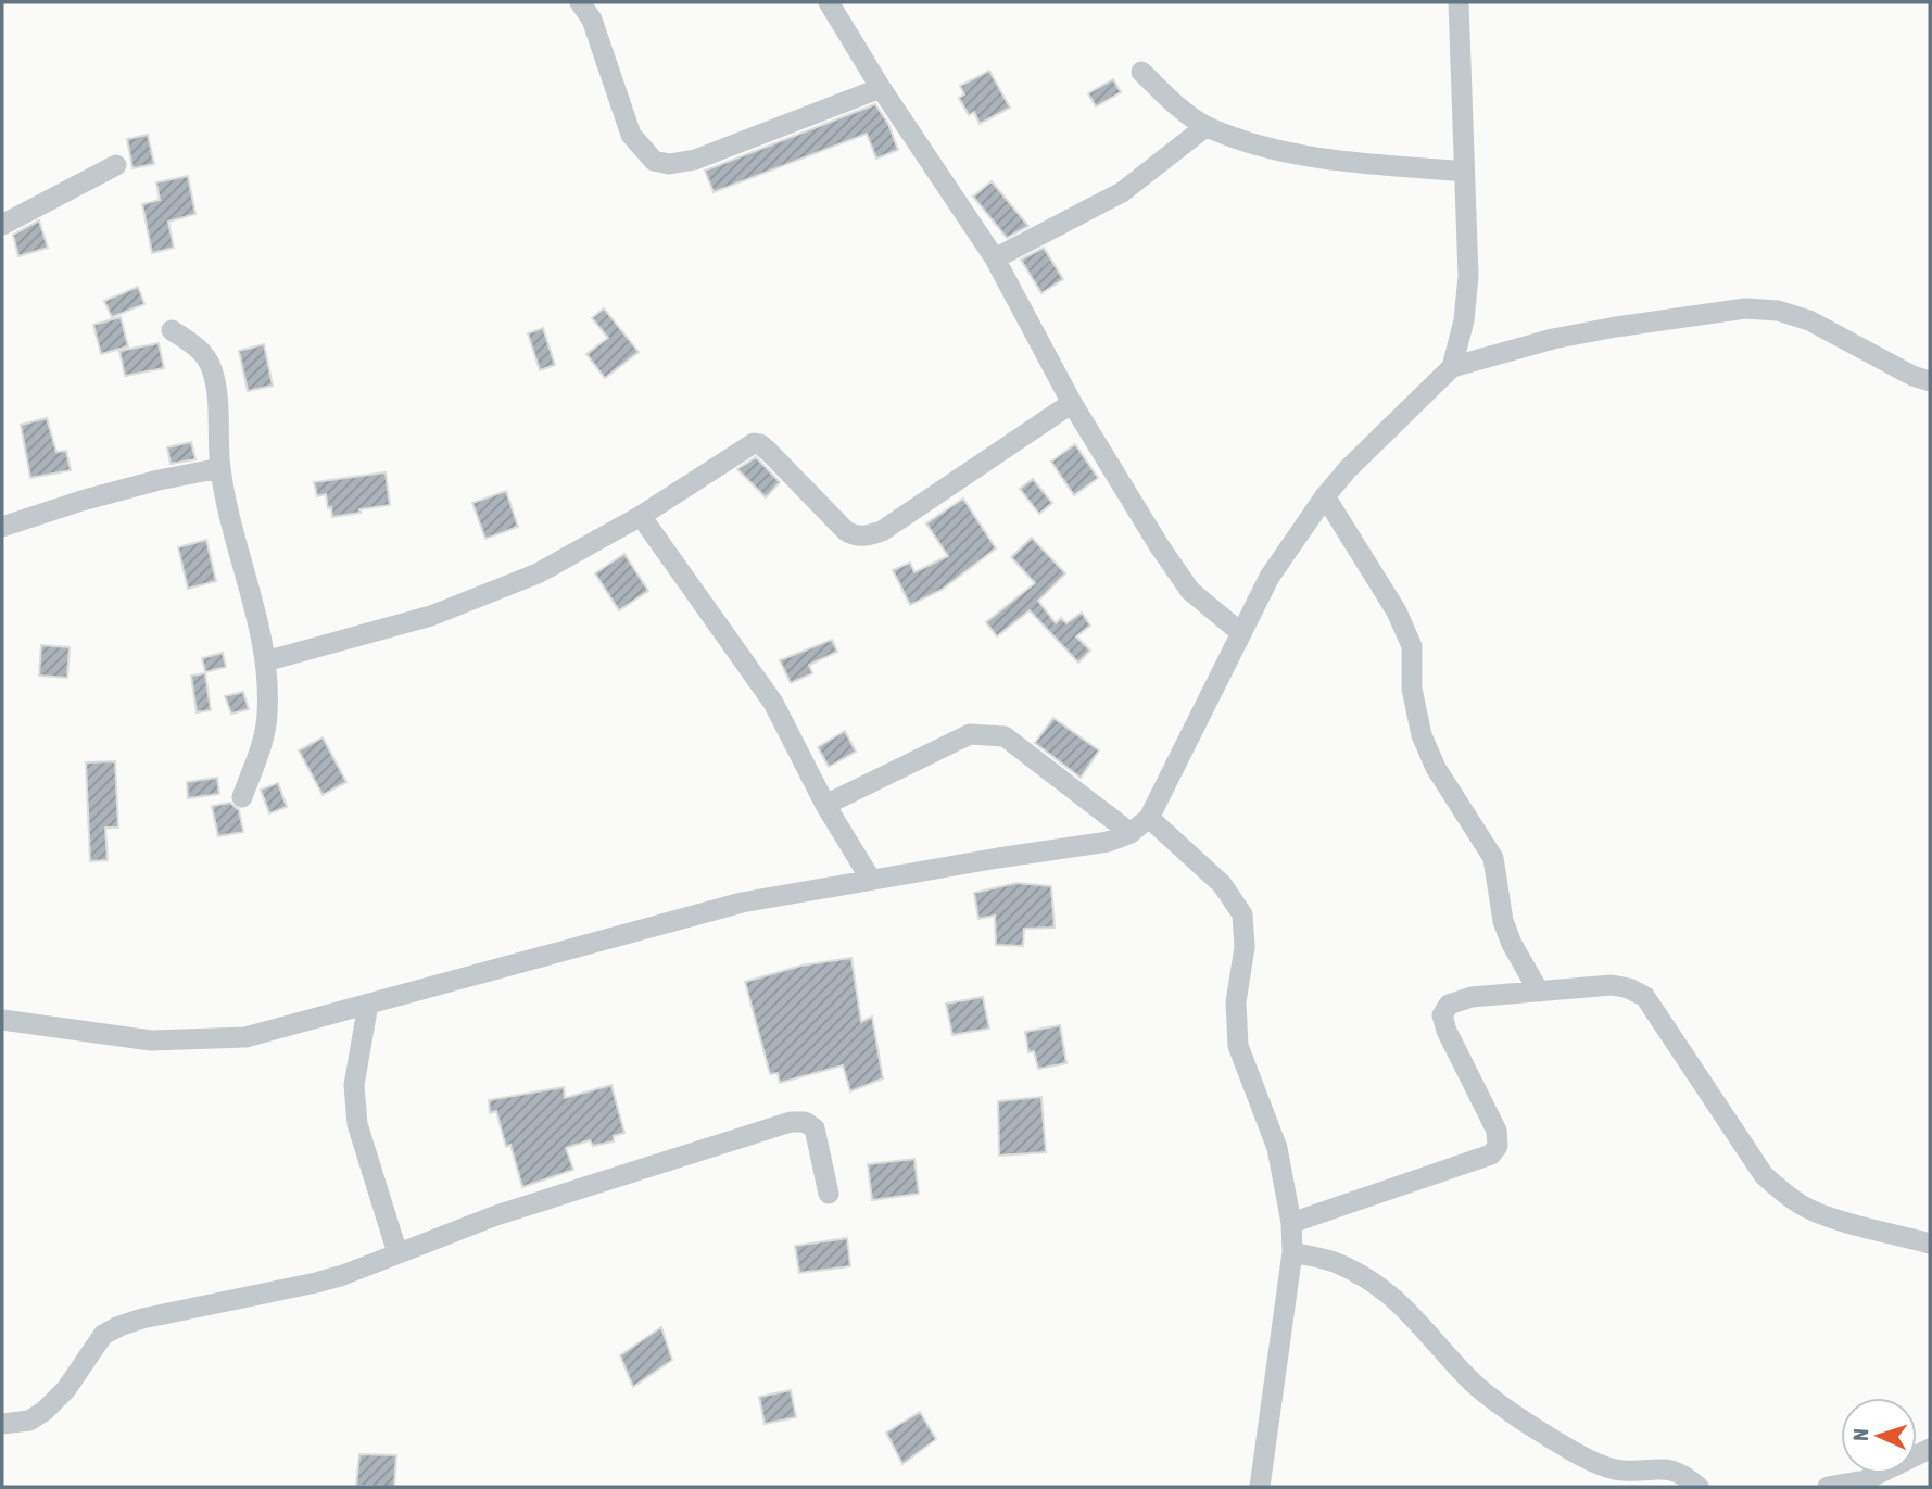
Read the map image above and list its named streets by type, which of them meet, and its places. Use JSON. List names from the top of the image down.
{
  "north": "left"
}
